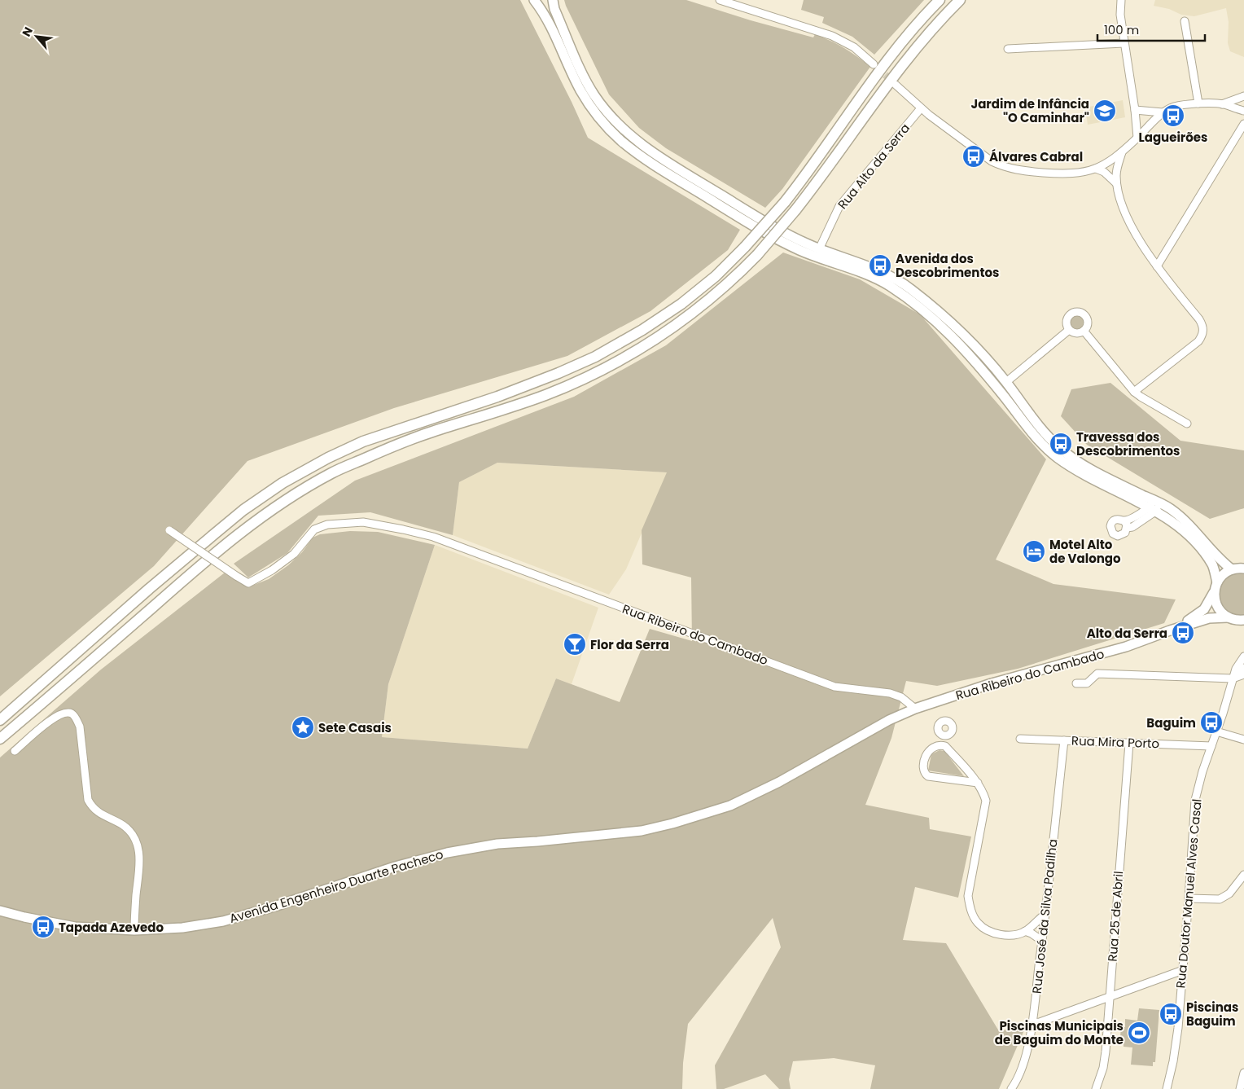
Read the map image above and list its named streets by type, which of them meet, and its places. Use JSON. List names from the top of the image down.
{
  "streets": {
    "main road": ["Rua Ribeiro do Cambado", "Avenida Engenheiro Duarte Pacheco"],
    "street": [
      "Rua Alto da Serra",
      "Rua Mira Porto",
      "Rua Doutor Manuel Alves Casal",
      "Rua José da Silva Padilha",
      "Rua 25 de Abril"
    ]
  },
  "crossings": [
    ["Rua Ribeiro do Cambado", "Avenida Engenheiro Duarte Pacheco"],
    ["Rua Mira Porto", "Rua Doutor Manuel Alves Casal"],
    ["Rua Mira Porto", "Rua José da Silva Padilha"],
    ["Rua Mira Porto", "Rua 25 de Abril"]
  ],
  "places": {
    "school or university": ["Jardim de Infância \"O Caminhar\""],
    "bus stop": [
      "Lagueirões",
      "Álvares Cabral",
      "Avenida dos Descobrimentos",
      "Travessa dos Descobrimentos",
      "Alto da Serra",
      "Baguim",
      "Tapada Azevedo",
      "Piscinas Baguim"
    ],
    "hotel": ["Motel Alto de Valongo"],
    "bar": ["Flor da Serra"],
    "place": ["Sete Casais"],
    "sports": ["Piscinas Municipais de Baguim do Monte"]
  },
  "scale_bar": "100 m",
  "north": "top left"
}
